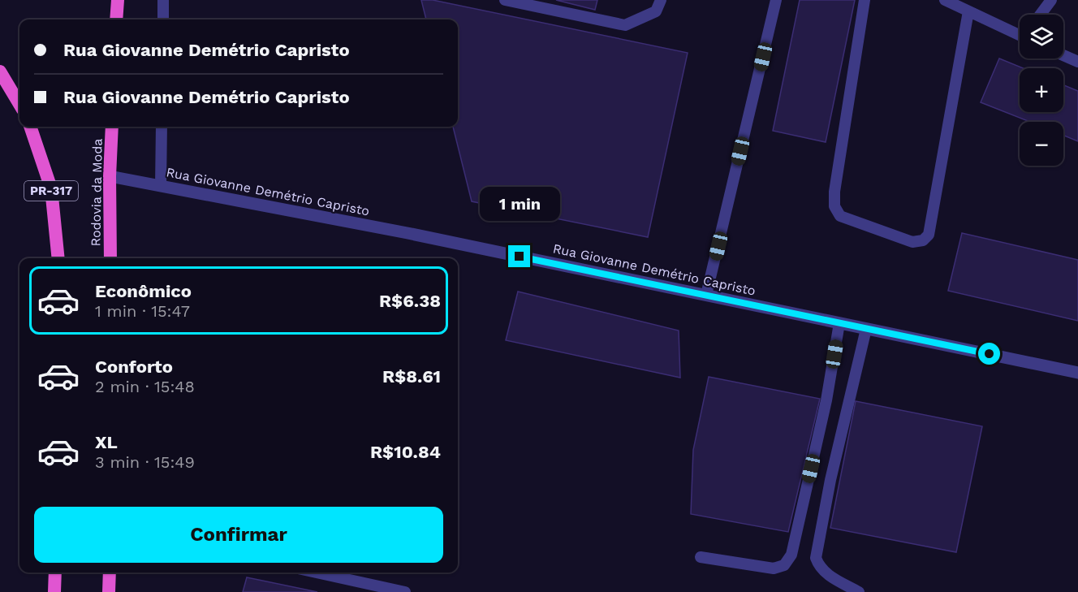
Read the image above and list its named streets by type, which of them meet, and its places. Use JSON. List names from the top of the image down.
{
  "streets": {
    "highway": ["PR-317", "Rodovia da Moda"],
    "street": ["Rua Giovanne Demétrio Capristo"]
  },
  "crossings": [
    ["Rua Giovanne Demétrio Capristo", "Rodovia da Moda"]
  ],
  "page": {
    "map_buttons": ["+", "−"],
    "banner": ["Rua Giovanne Demétrio Capristo", "Rua Giovanne Demétrio Capristo"],
    "bubble": "1 min",
    "list": [
      {
        "name": "Econômico",
        "note": "1 min · 15:47",
        "value": "R$6.38"
      },
      {
        "name": "Conforto",
        "note": "2 min · 15:48",
        "value": "R$8.61"
      },
      {
        "name": "XL",
        "note": "3 min · 15:49",
        "value": "R$10.84"
      }
    ],
    "buttons": "Confirmar"
  }
}
